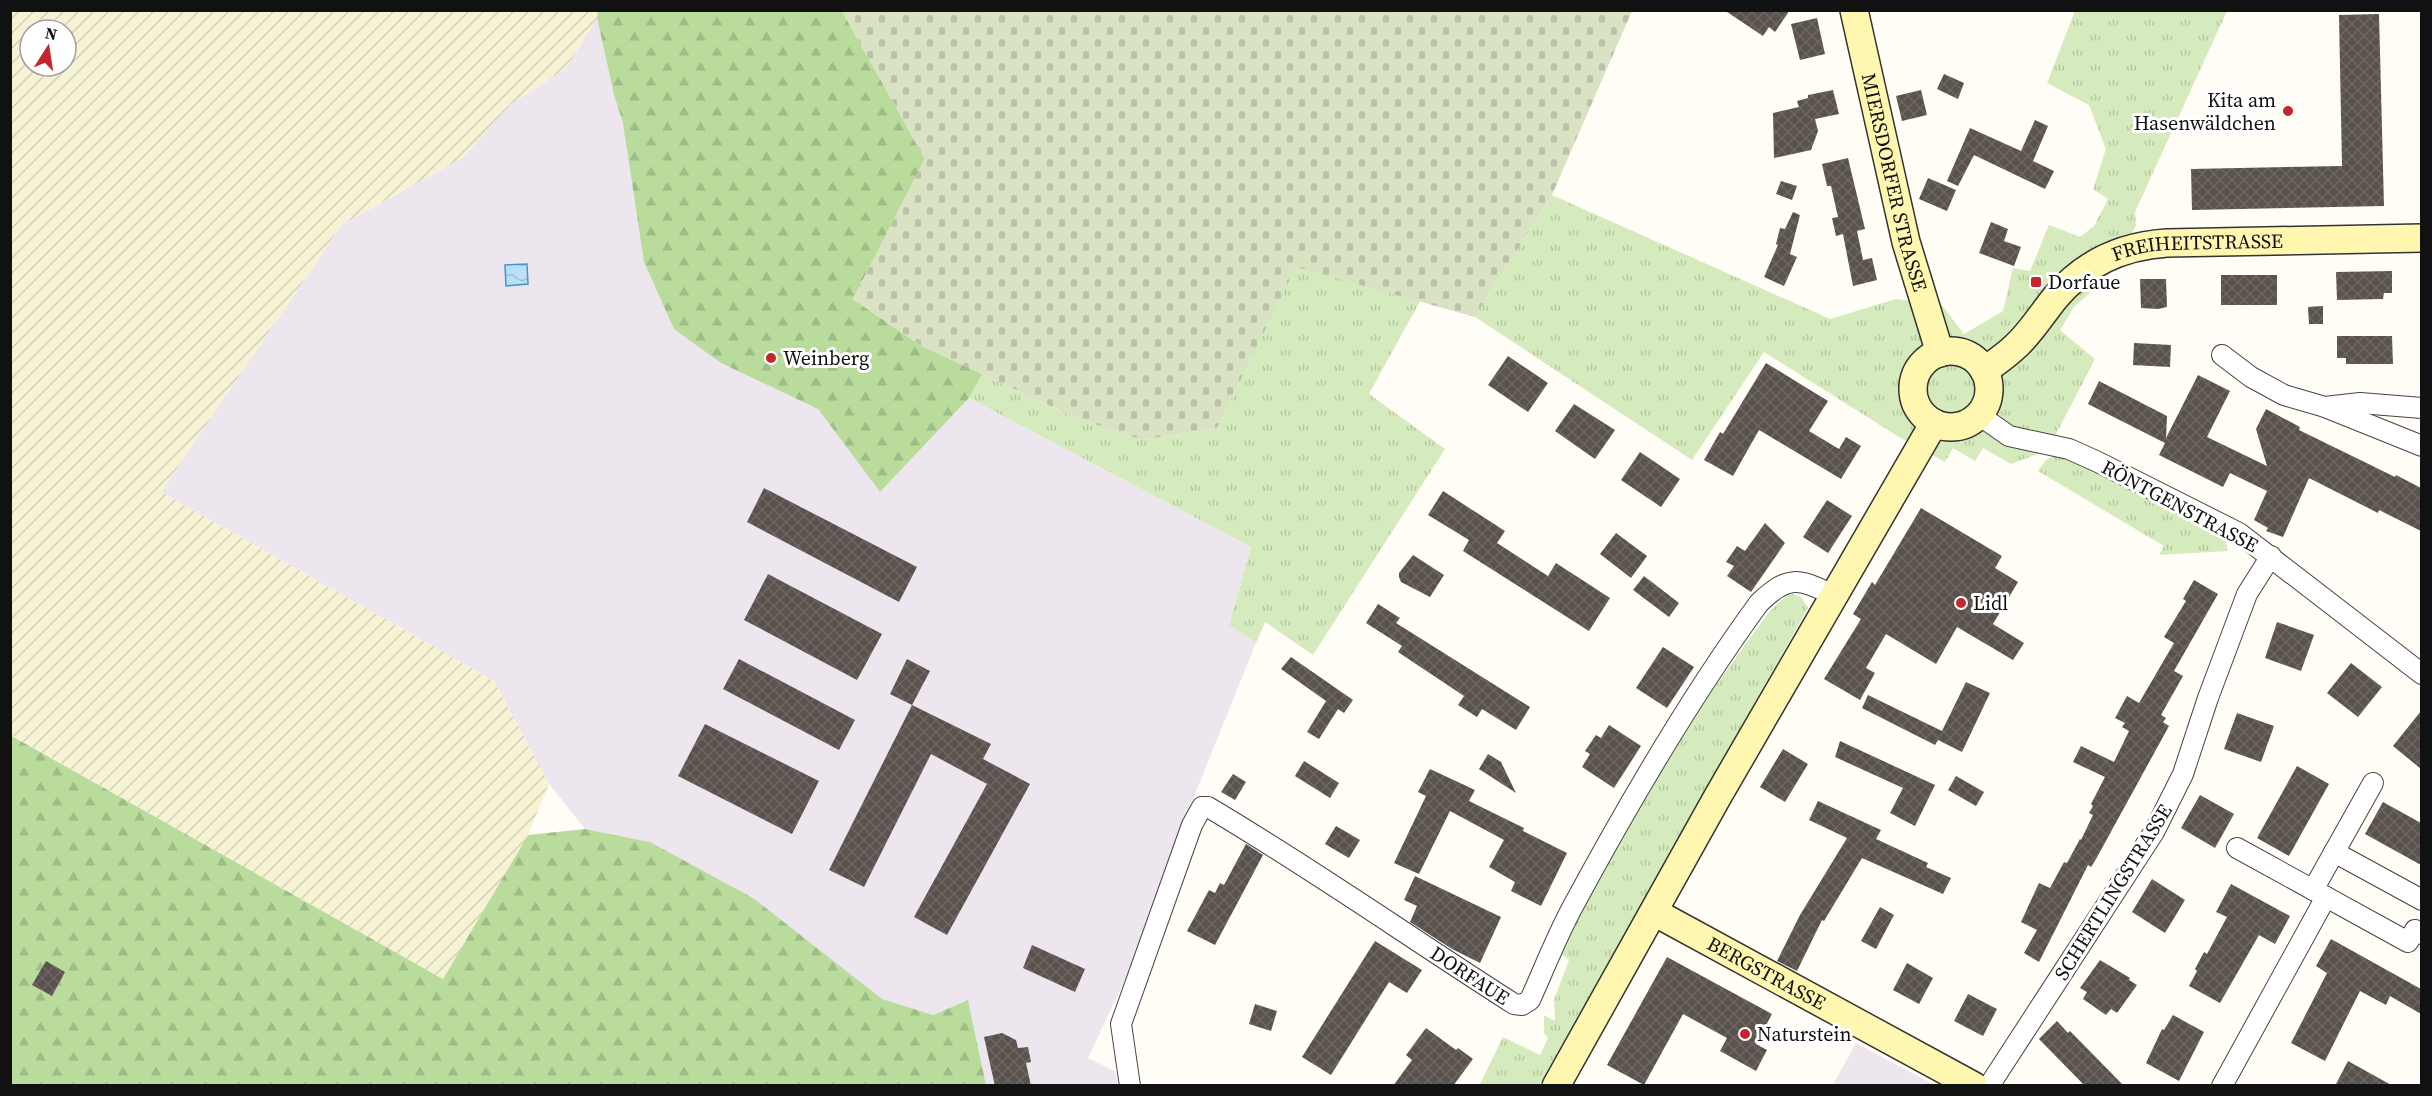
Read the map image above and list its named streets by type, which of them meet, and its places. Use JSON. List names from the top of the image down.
{
  "streets": {
    "street": [
      "MIERSDORFER STRASSE",
      "FREIHEITSTRASSE",
      "RÖNTGENSTRASSE",
      "SCHERTLINGSTRASSE",
      "BERGSTRASSE",
      "DORFAUE"
    ]
  },
  "crossings": [
    ["MIERSDORFER STRASSE", "FREIHEITSTRASSE"],
    ["MIERSDORFER STRASSE", "RÖNTGENSTRASSE"],
    ["FREIHEITSTRASSE", "RÖNTGENSTRASSE"],
    ["RÖNTGENSTRASSE", "SCHERTLINGSTRASSE"]
  ],
  "places": {
    "other": [
      "Kita am Hasenwäldchen",
      "Weinberg",
      "Lidl",
      "Naturstein"
    ],
    "transit": ["Dorfaue"]
  },
  "north": "top"
}
